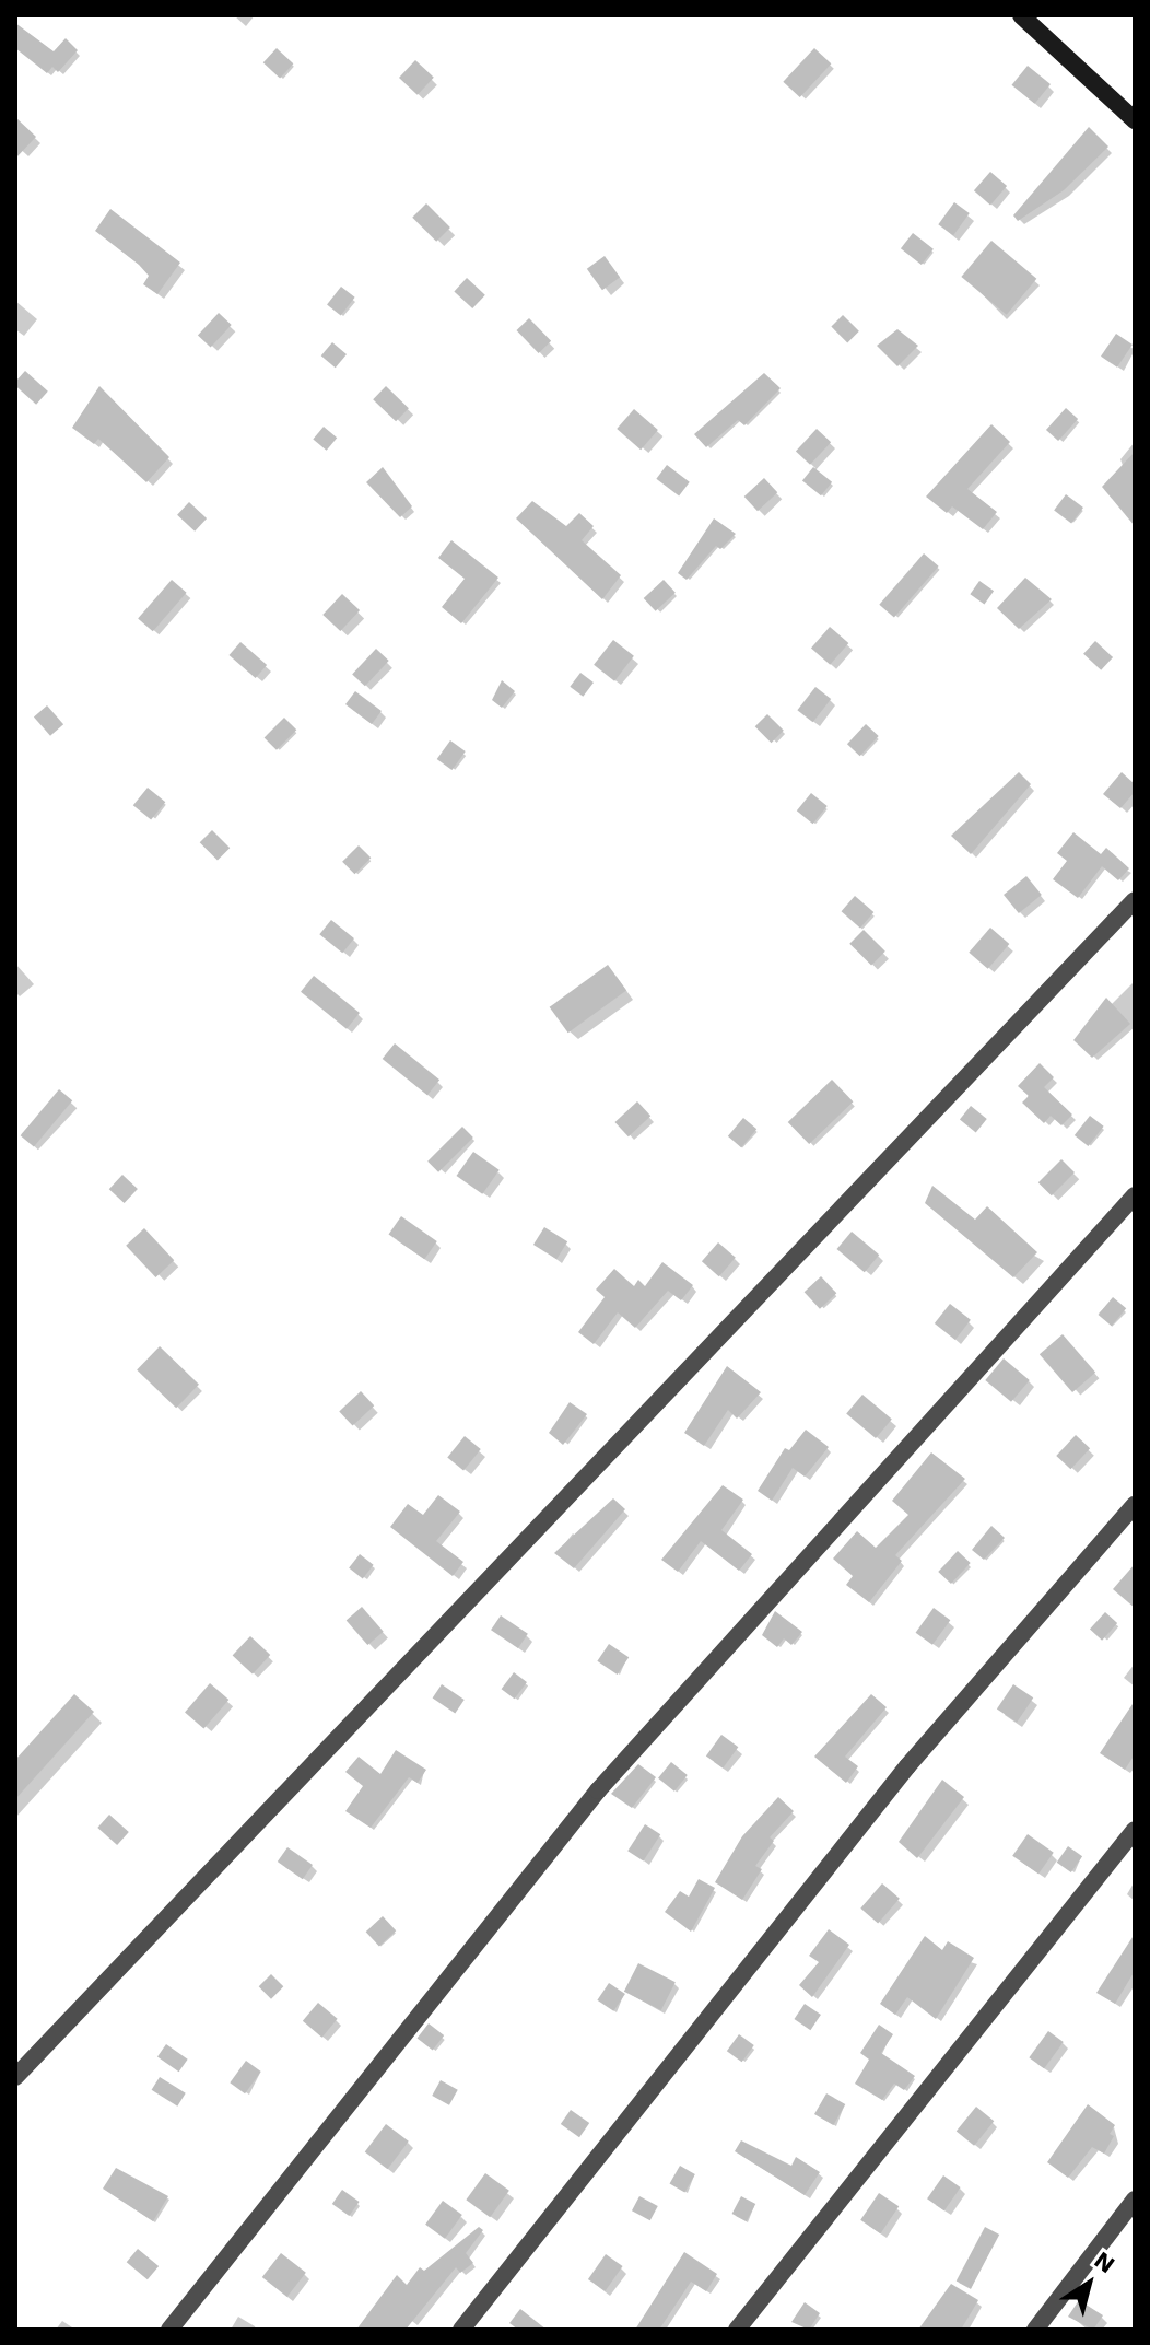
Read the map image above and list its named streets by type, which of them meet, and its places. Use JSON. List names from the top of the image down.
{
  "north": "top right"
}
